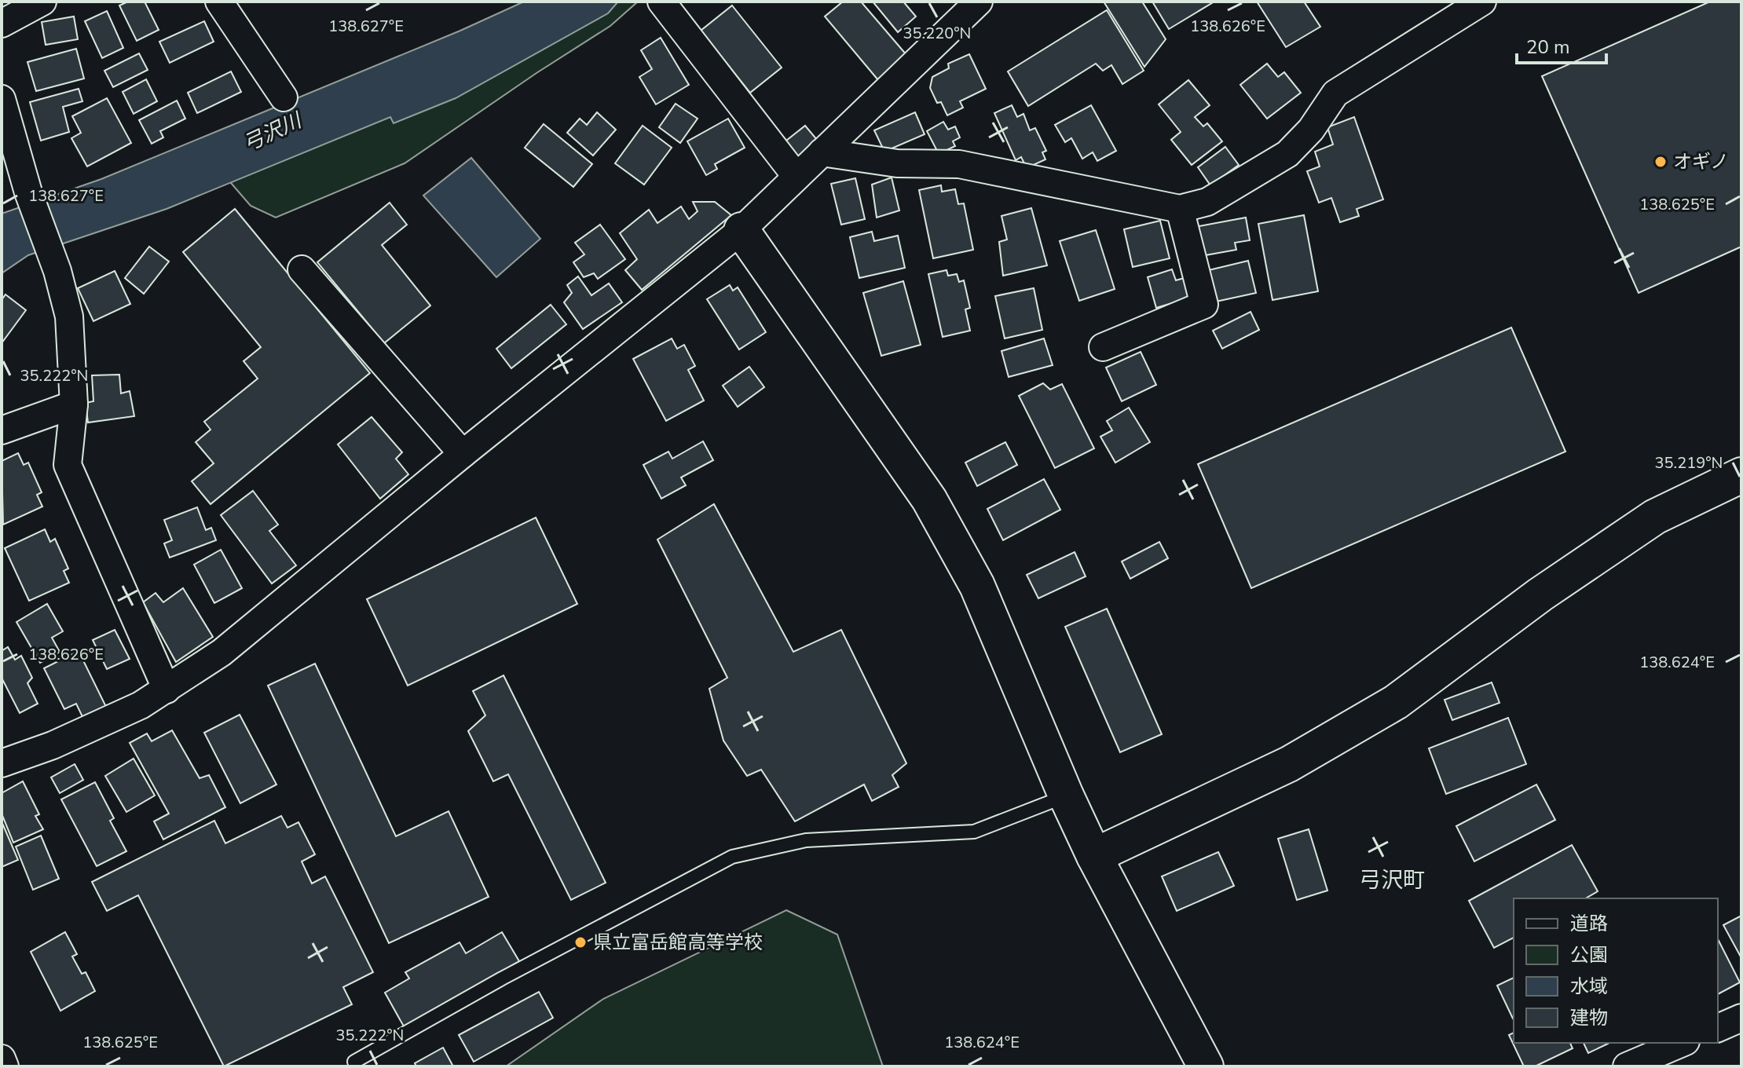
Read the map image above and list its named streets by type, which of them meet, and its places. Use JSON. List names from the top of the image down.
{
  "districts": ["弓沢町"],
  "water": ["弓沢川"],
  "places": ["オギノ", "県立富岳館高等学校"],
  "legend": [
    "道路",
    "公園",
    "水域",
    "建物"
  ],
  "scale_bar": "20 m",
  "coordinates": [
    "138.627°E",
    "138.626°E",
    "35.220°N",
    "138.625°E",
    "35.222°N",
    "35.219°N",
    "138.624°E"
  ]
}
